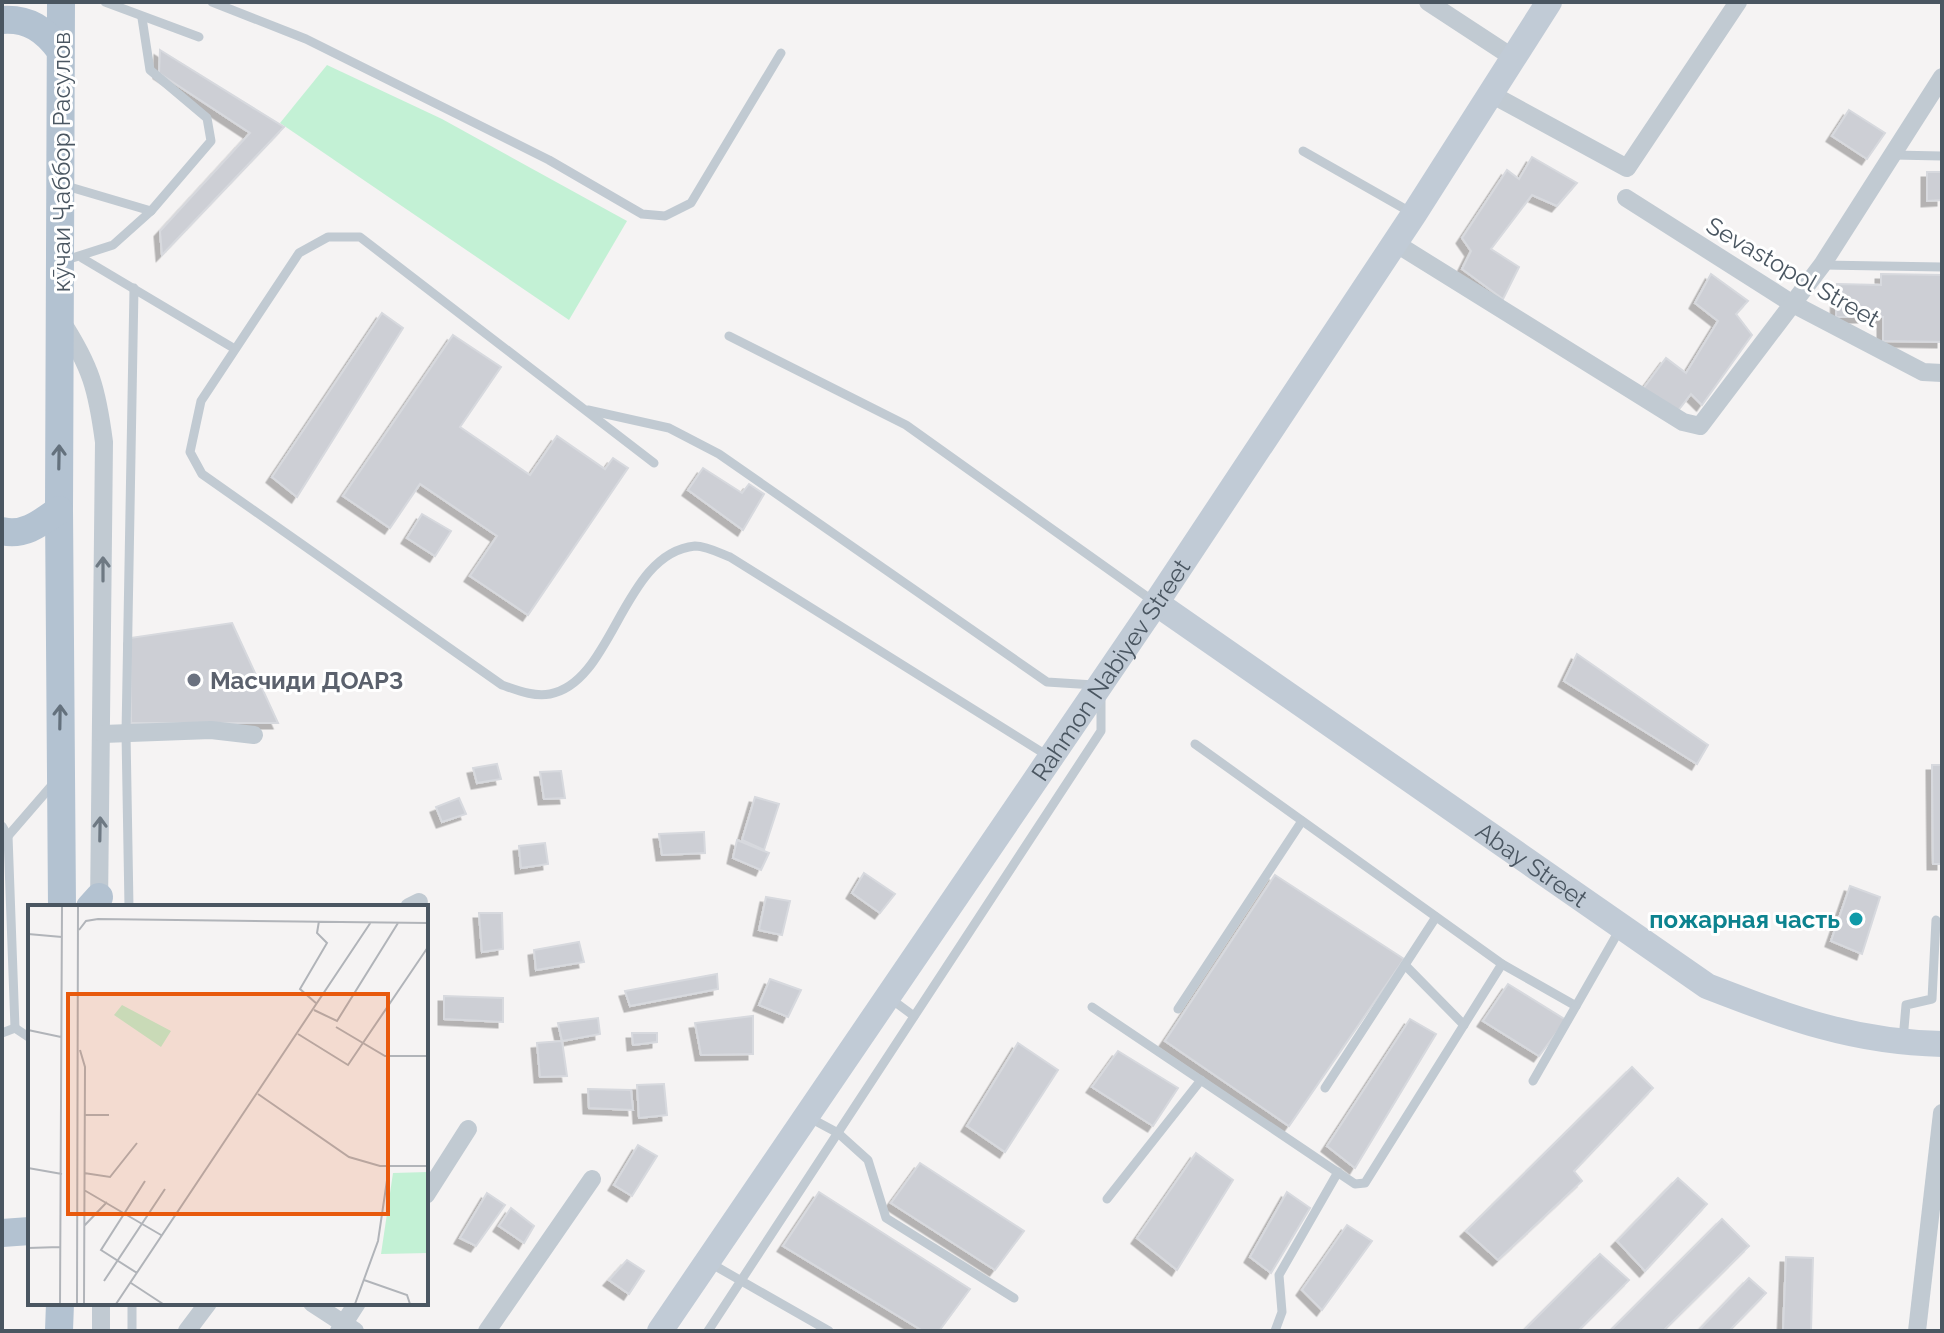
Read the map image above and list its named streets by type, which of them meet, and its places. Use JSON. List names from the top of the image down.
{
  "streets": {
    "main road": ["кӯчаи Ҷаббор Расулов", "Rahmon Nabiyev Street", "Abay Street"],
    "street": ["Sevastopol Street"]
  },
  "crossings": [
    ["Rahmon Nabiyev Street", "Abay Street"]
  ],
  "one_way": ["кӯчаи Ҷаббор Расулов"],
  "places": ["Масчиди ДОАРЗ", "пожарная часть"]
}
